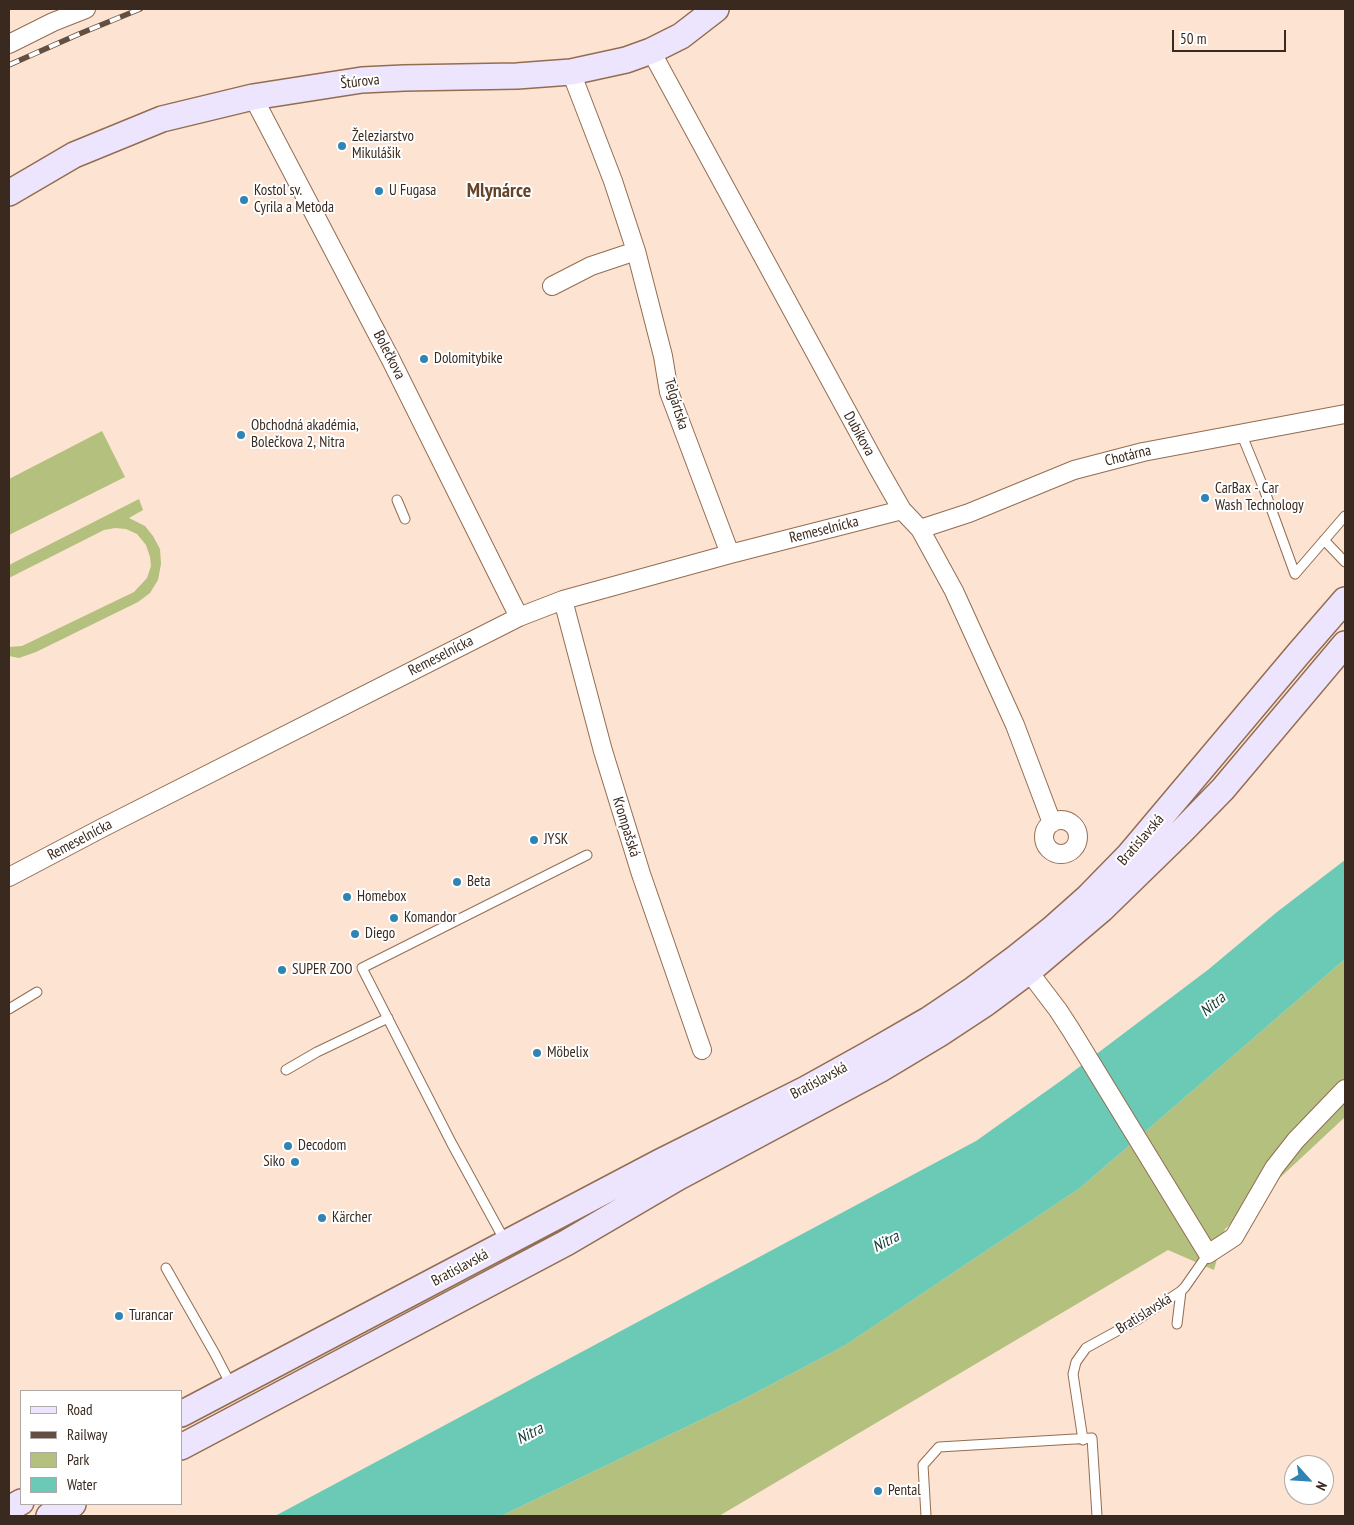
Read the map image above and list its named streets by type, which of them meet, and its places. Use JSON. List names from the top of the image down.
{
  "streets": {
    "main road": ["Štúrova", "Bratislavská"],
    "street": [
      "Bolečkova",
      "Telgártska",
      "Dubíkova",
      "Chotárna",
      "Remeselnícka",
      "Krompašská"
    ]
  },
  "crossings": [
    ["Štúrova", "Bolečkova"],
    ["Štúrova", "Telgártska"],
    ["Štúrova", "Dubíkova"],
    ["Bolečkova", "Remeselnícka"],
    ["Telgártska", "Remeselnícka"],
    ["Dubíkova", "Chotárna"],
    ["Dubíkova", "Remeselnícka"],
    ["Remeselnícka", "Krompašská"]
  ],
  "districts": ["Mlynárce"],
  "water": ["Nitra"],
  "places": [
    "Železiarstvo Mikulášik",
    "U Fugasa",
    "Kostol sv. Cyrila a Metoda",
    "Dolomitybike",
    "Obchodná akadémia, Bolečkova 2, Nitra",
    "CarBax - Car Wash Technology",
    "JYSK",
    "Beta",
    "Homebox",
    "Komandor",
    "Diego",
    "SUPER ZOO",
    "Möbelix",
    "Decodom",
    "Siko",
    "Kärcher",
    "Turancar",
    "Pental"
  ],
  "legend": [
    "Road",
    "Railway",
    "Park",
    "Water"
  ],
  "scale_bar": "50 m",
  "north": "bottom right"
}
